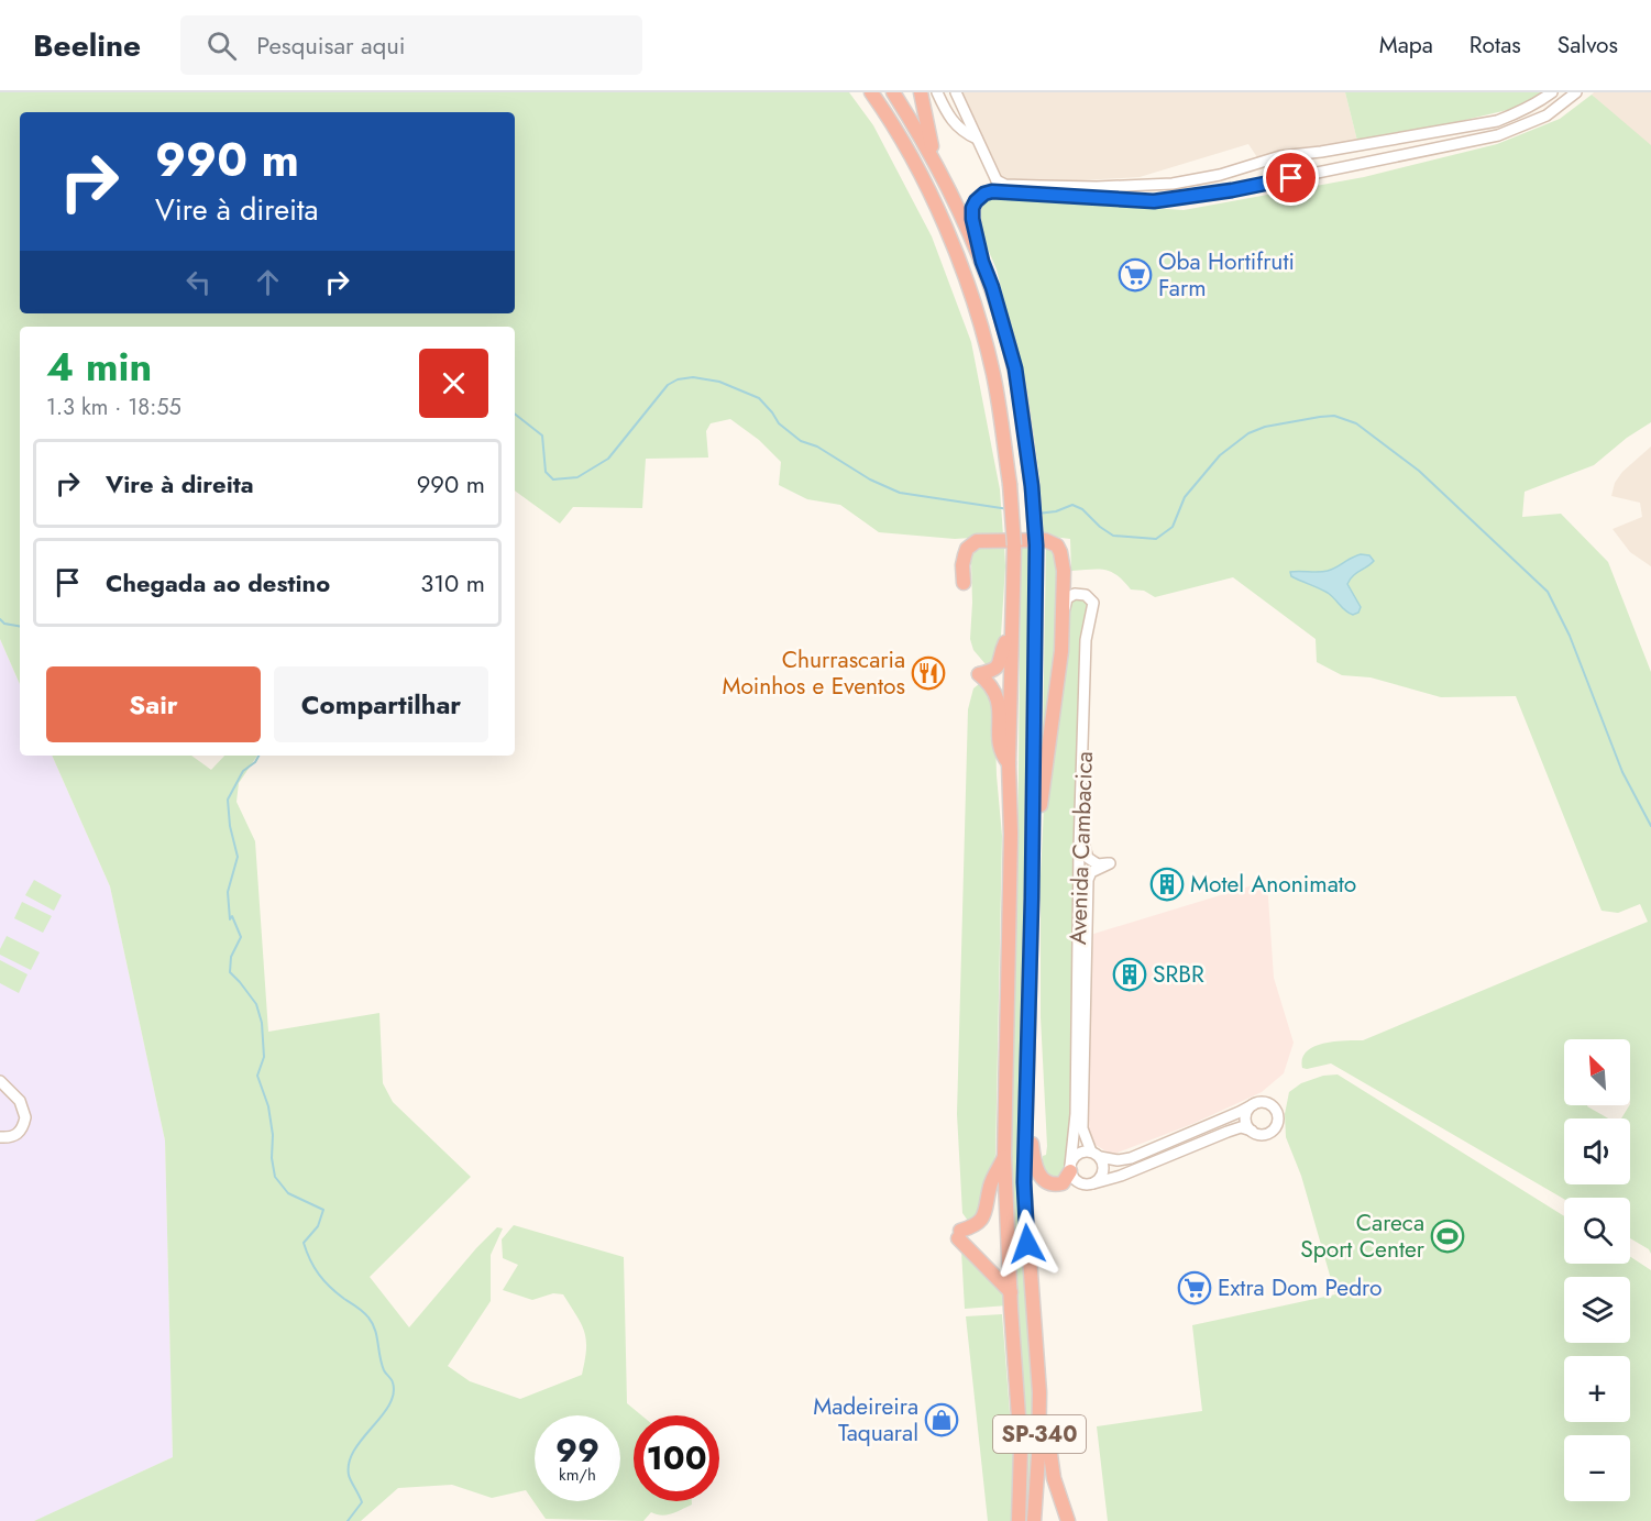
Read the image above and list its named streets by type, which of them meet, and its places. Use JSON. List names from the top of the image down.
{
  "streets": {
    "highway": ["SP-340"],
    "street": ["Avenida Cambacica"]
  },
  "places": {
    "supermarket": ["Oba Hortifruti Farm", "Extra Dom Pedro"],
    "restaurant": ["Churrascaria Moinhos e Eventos"],
    "building": ["Motel Anonimato", "SRBR"],
    "sports": ["Careca Sport Center"],
    "shop": ["Madeireira Taquaral"]
  },
  "north": "top left",
  "page": {
    "header": "Beeline",
    "search": "Pesquisar aqui",
    "nav": ["Mapa", "Rotas", "Salvos"],
    "turn": ["990 m", "Vire à direita"],
    "heading": ["4 min", "1.3 km · 18:55"],
    "list": [
      {
        "name": "Vire à direita",
        "value": "990 m"
      },
      {
        "name": "Chegada ao destino",
        "value": "310 m"
      }
    ],
    "buttons": ["Sair", "Compartilhar"],
    "map_buttons": ["+", "−"],
    "speed": "99 km/h",
    "limit": "100"
  }
}
